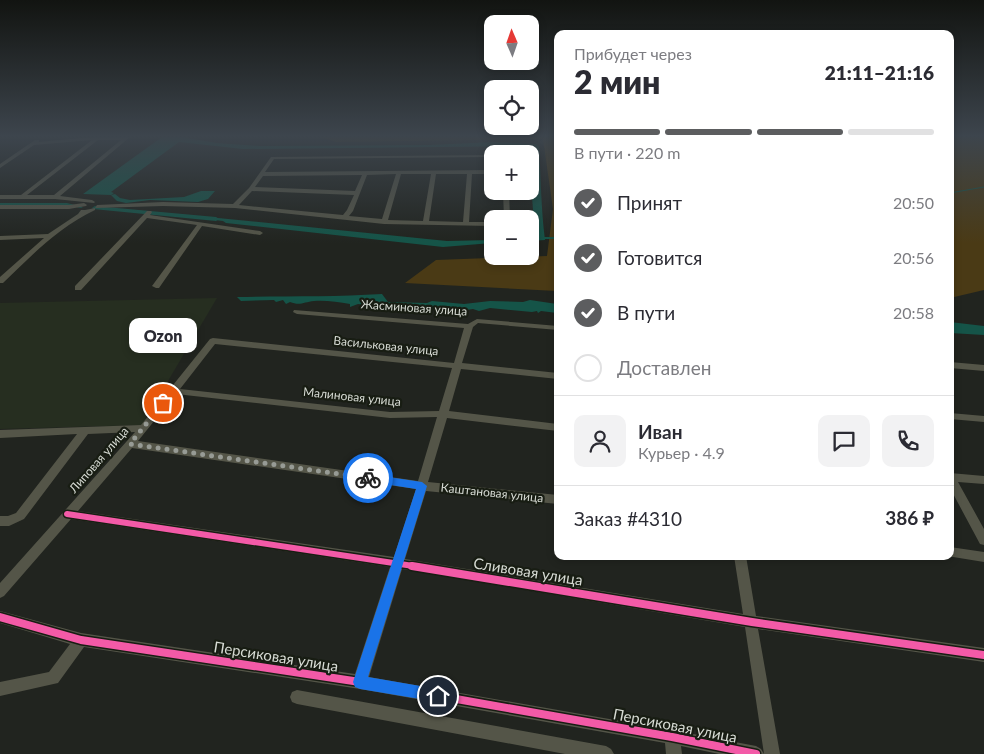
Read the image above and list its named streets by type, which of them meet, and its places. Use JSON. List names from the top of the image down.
{
  "streets": {
    "street": [
      "Жасминовая улица",
      "Васильковая улица",
      "Малиновая улица",
      "Липовая улица",
      "Каштановая улица",
      "Сливовая улица",
      "Персиковая улица"
    ]
  },
  "crossings": [
    ["Васильковая улица", "Липовая улица"],
    ["Малиновая улица", "Липовая улица"],
    ["Липовая улица", "Каштановая улица"],
    ["Липовая улица", "Сливовая улица"]
  ],
  "places": ["Ozon"],
  "north": "top",
  "page": {
    "map_buttons": ["+", "−"],
    "heading": ["2 мин", "Прибудет через", "21:11–21:16"],
    "panel": [
      "Иван",
      "Курьер · 4.9",
      "Заказ #4310",
      "386 ₽"
    ],
    "bar": "В пути · 220 m",
    "list": [
      ["Принят", "20:50"],
      ["Готовится", "20:56"],
      ["В пути", "20:58"],
      "Доставлен"
    ],
    "bubble": "Ozon"
  }
}
